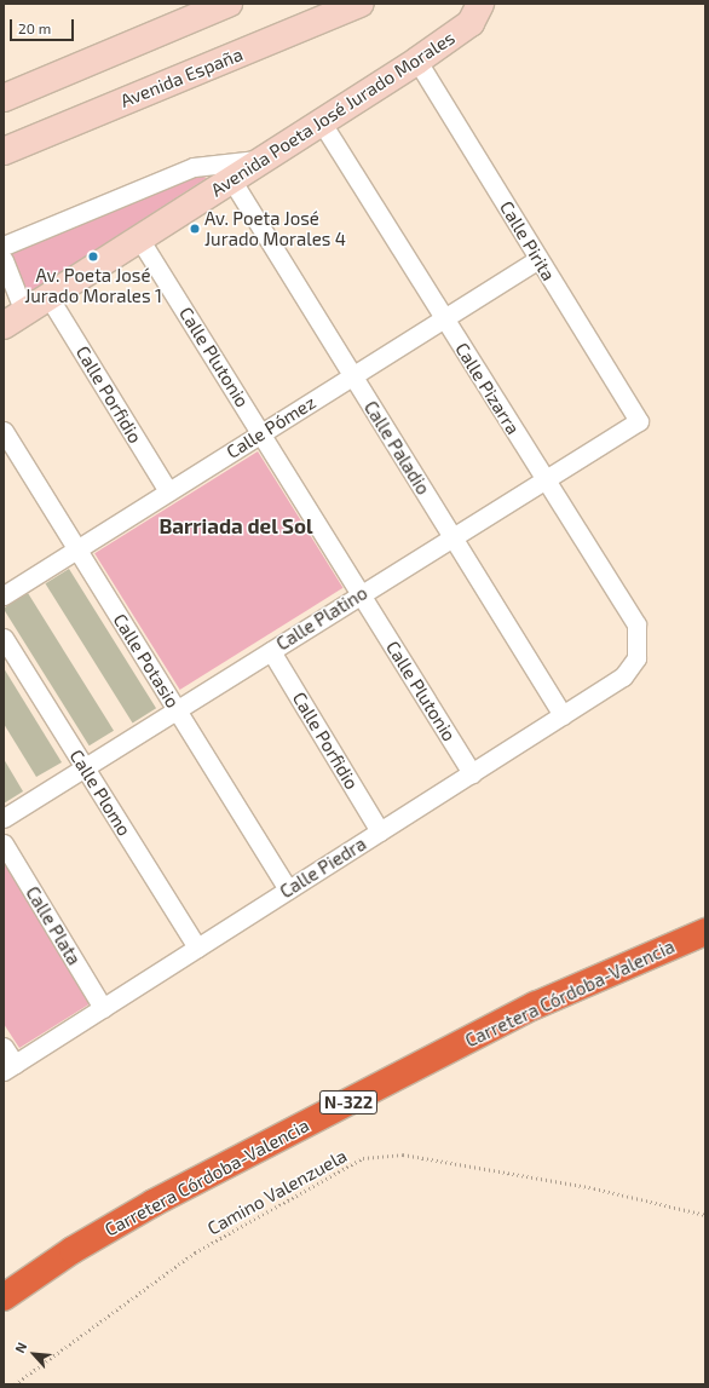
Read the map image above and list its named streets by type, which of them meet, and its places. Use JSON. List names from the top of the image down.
{
  "streets": {
    "highway": ["Carretera Córdoba-Valencia", "N-322"],
    "main road": ["Avenida España", "Avenida Poeta José Jurado Morales"],
    "street": [
      "Calle Pirita",
      "Calle Plutonio",
      "Calle Pizarra",
      "Calle Porfidio",
      "Calle Pómez",
      "Calle Paladio",
      "Calle Platino",
      "Calle Potasio",
      "Calle Plomo",
      "Calle Piedra",
      "Calle Plata"
    ],
    "path": ["Camino Valenzuela"]
  },
  "crossings": [
    ["Avenida Poeta José Jurado Morales", "Calle Pirita"],
    ["Avenida Poeta José Jurado Morales", "Calle Plutonio"],
    ["Avenida Poeta José Jurado Morales", "Calle Pizarra"],
    ["Avenida Poeta José Jurado Morales", "Calle Porfidio"],
    ["Avenida Poeta José Jurado Morales", "Calle Paladio"],
    ["Calle Pirita", "Calle Pómez"],
    ["Calle Pirita", "Calle Platino"],
    ["Calle Plutonio", "Calle Pómez"],
    ["Calle Plutonio", "Calle Platino"],
    ["Calle Plutonio", "Calle Piedra"],
    ["Calle Pizarra", "Calle Pómez"],
    ["Calle Pizarra", "Calle Platino"],
    ["Calle Pizarra", "Calle Piedra"],
    ["Calle Porfidio", "Calle Pómez"],
    ["Calle Porfidio", "Calle Platino"],
    ["Calle Porfidio", "Calle Piedra"],
    ["Calle Pómez", "Calle Paladio"],
    ["Calle Pómez", "Calle Potasio"],
    ["Calle Paladio", "Calle Platino"],
    ["Calle Paladio", "Calle Piedra"],
    ["Calle Platino", "Calle Potasio"],
    ["Calle Platino", "Calle Plomo"],
    ["Calle Potasio", "Calle Piedra"],
    ["Calle Plomo", "Calle Piedra"],
    ["Calle Piedra", "Calle Plata"]
  ],
  "districts": ["Barriada del Sol"],
  "places": ["Av. Poeta José Jurado Morales 4", "Av. Poeta José Jurado Morales 1"],
  "scale_bar": "20 m",
  "north": "top left"
}
